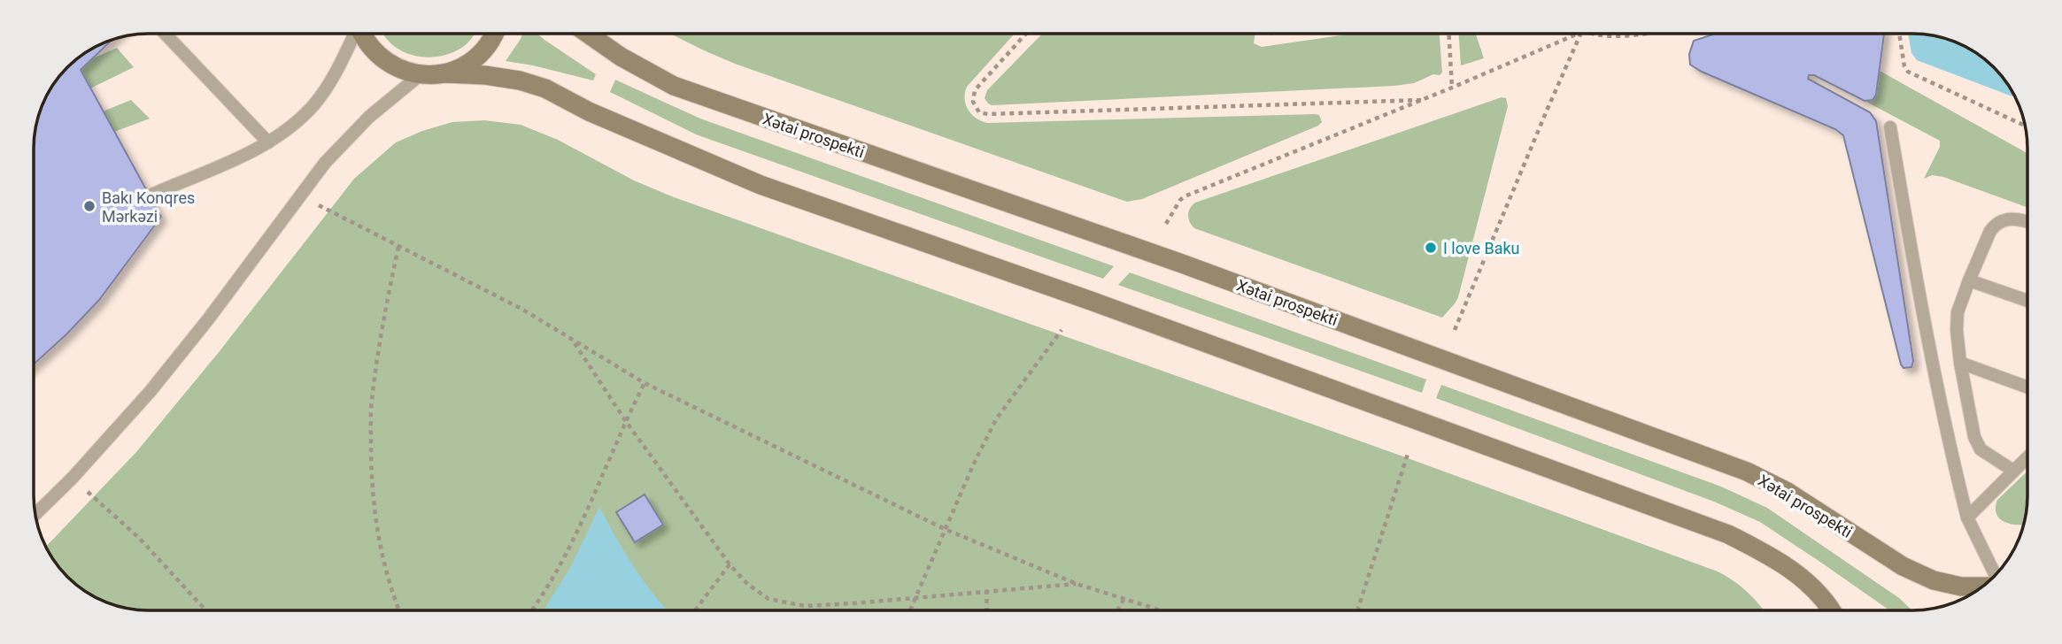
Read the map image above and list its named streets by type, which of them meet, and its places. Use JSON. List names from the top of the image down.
{
  "streets": {
    "street": ["Xətai prospekti"]
  },
  "places": ["Bakı Konqres Mərkəzi", "I love Baku"]
}
